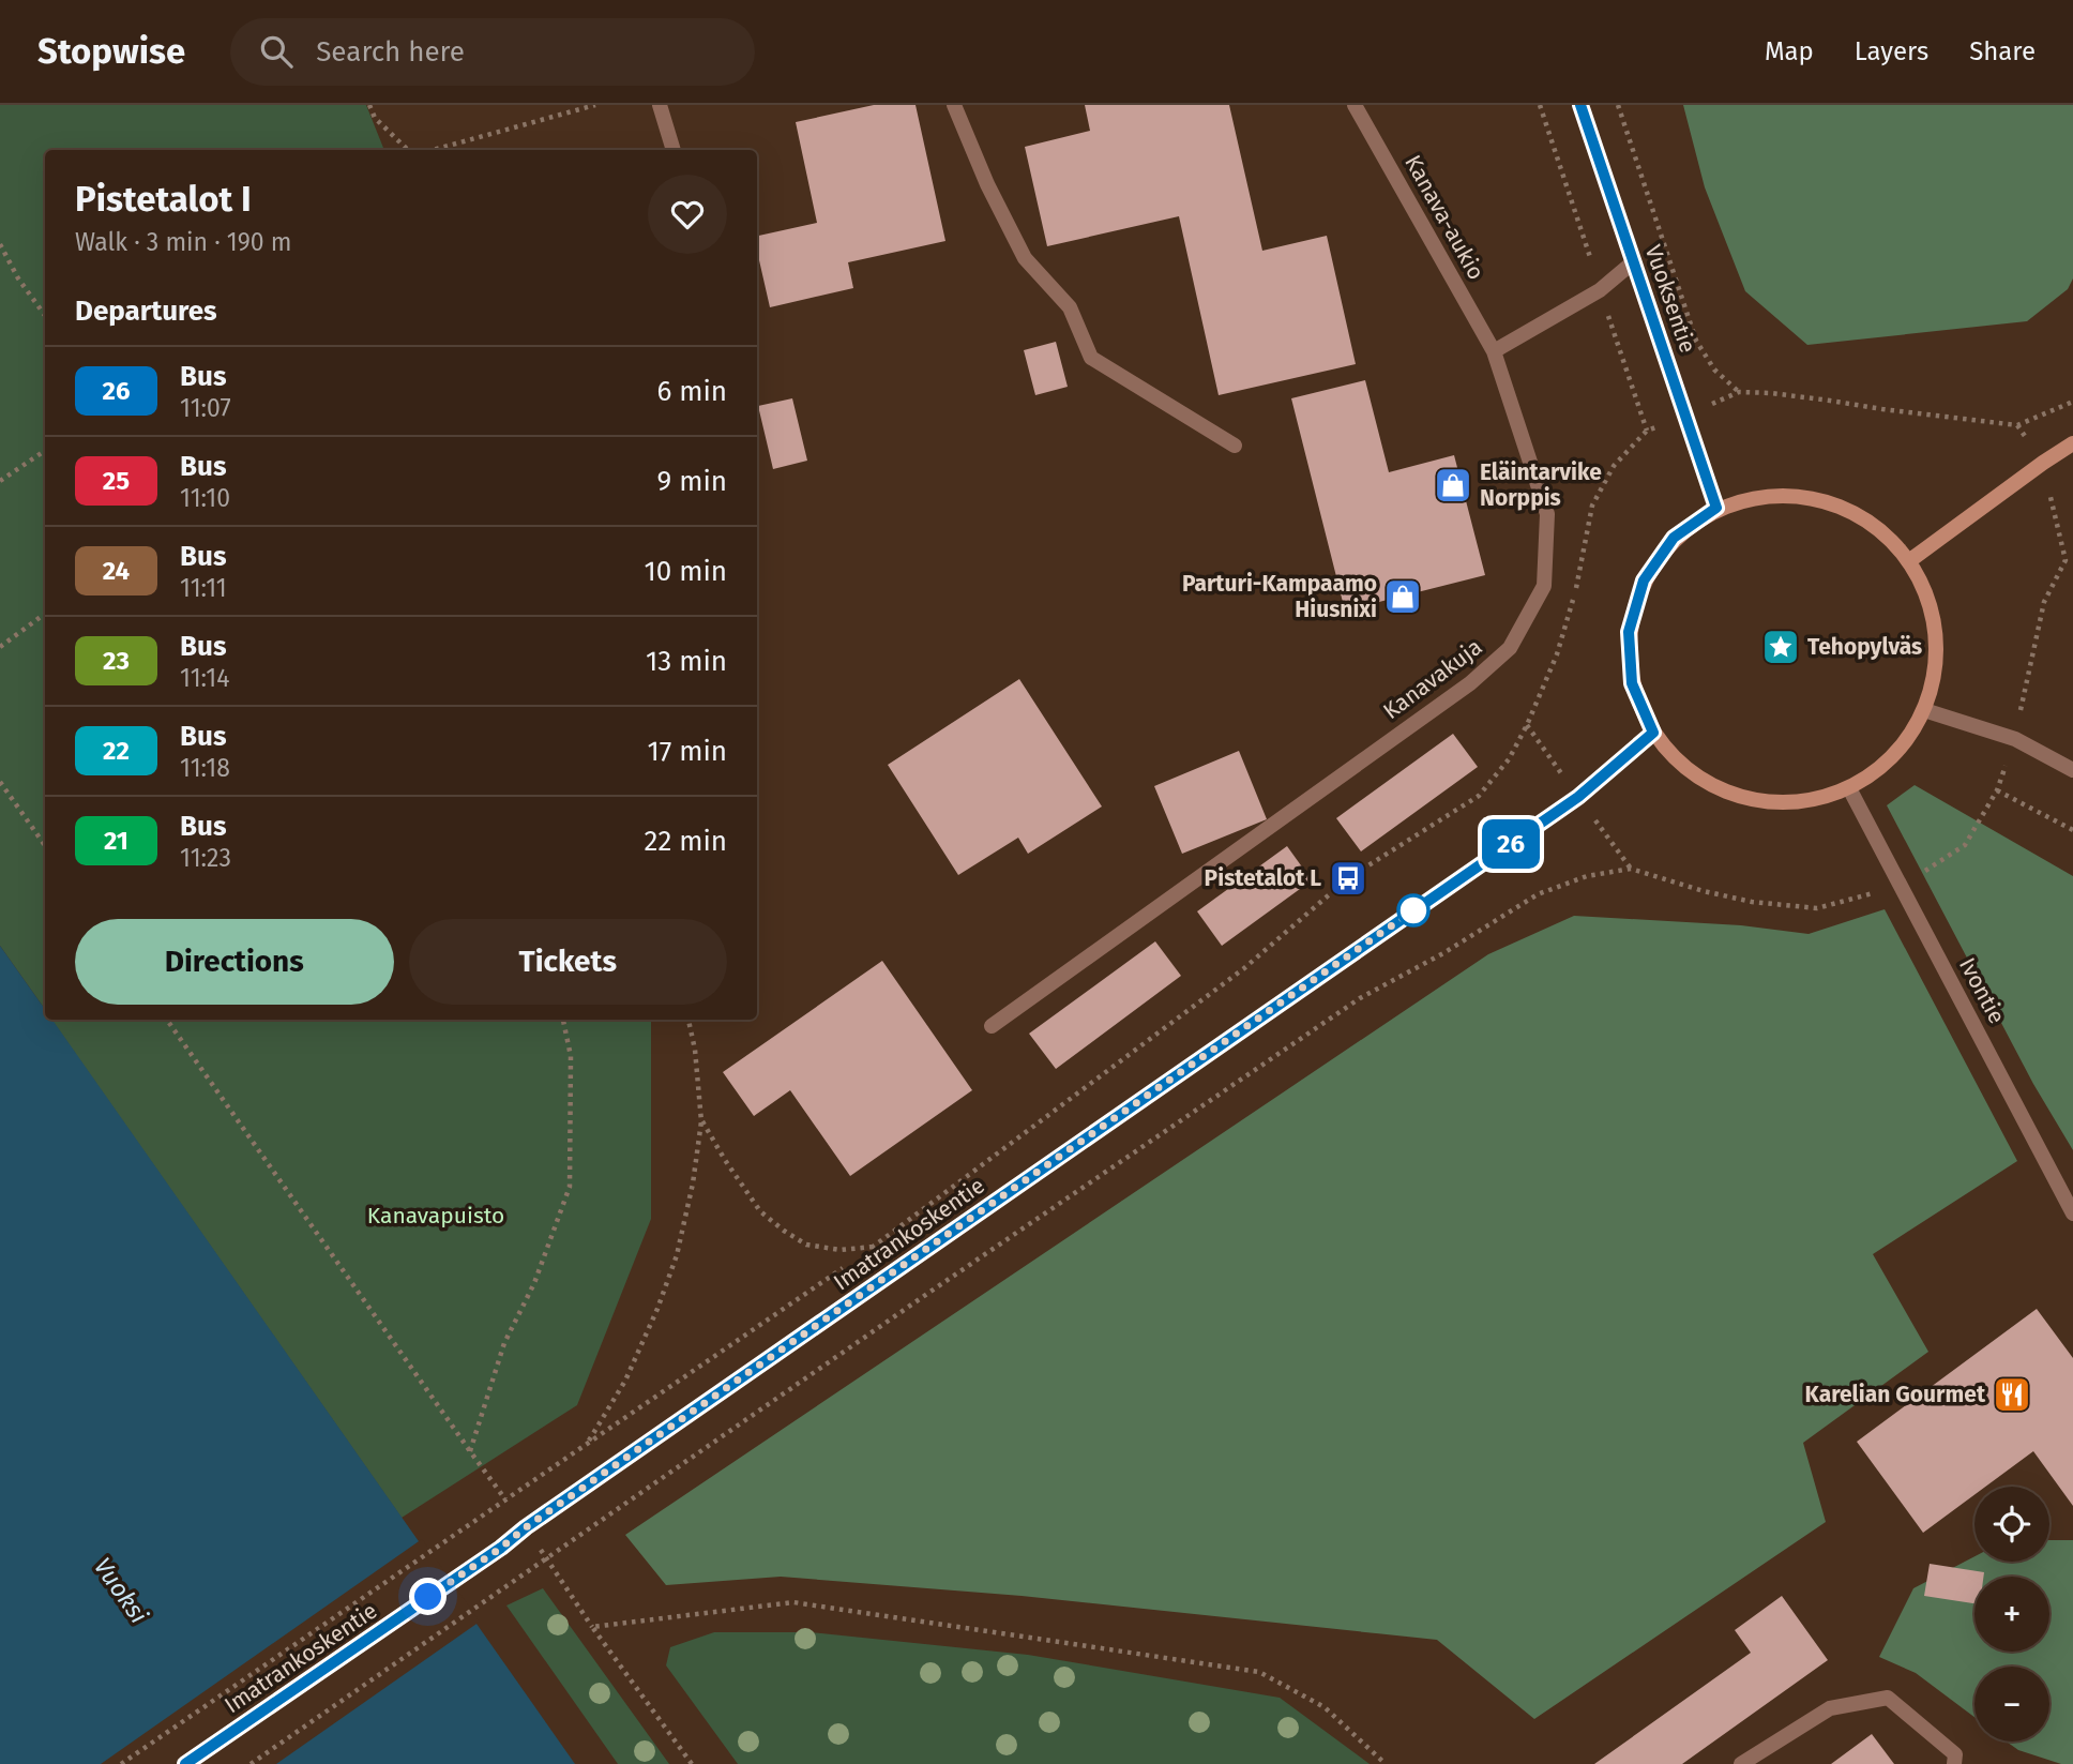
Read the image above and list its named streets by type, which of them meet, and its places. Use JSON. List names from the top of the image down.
{
  "streets": {
    "main road": ["Imatrankoskentie"],
    "street": [
      "Kanava-aukio",
      "Vuoksentie",
      "Kanavakuja",
      "Ivontie"
    ]
  },
  "crossings": [
    ["Kanava-aukio", "Kanavakuja"]
  ],
  "water": ["Vuoksi"],
  "parks": ["Kanavapuisto"],
  "places": {
    "shop": ["Eläintarvike Norppis", "Parturi-Kampaamo Hiusnixi"],
    "place": ["Tehopylväs"],
    "bus stop": ["Pistetalot L"],
    "restaurant": ["Karelian Gourmet"]
  },
  "lines": ["bus line 26"],
  "page": {
    "header": "Stopwise",
    "search": "Search here",
    "nav": ["Map", "Layers", "Share"],
    "on_map": "26",
    "heading": [
      ["Pistetalot I", "Walk · 3 min · 190 m"],
      "Departures"
    ],
    "list": [
      {
        "mark": "26",
        "name": "Bus",
        "note": "11:07",
        "value": "6 min"
      },
      {
        "mark": "25",
        "name": "Bus",
        "note": "11:10",
        "value": "9 min"
      },
      {
        "mark": "24",
        "name": "Bus",
        "note": "11:11",
        "value": "10 min"
      },
      {
        "mark": "23",
        "name": "Bus",
        "note": "11:14",
        "value": "13 min"
      },
      {
        "mark": "22",
        "name": "Bus",
        "note": "11:18",
        "value": "17 min"
      },
      {
        "mark": "21",
        "name": "Bus",
        "note": "11:23",
        "value": "22 min"
      }
    ],
    "buttons": ["Directions", "Tickets"],
    "map_buttons": ["+", "−"]
  }
}
